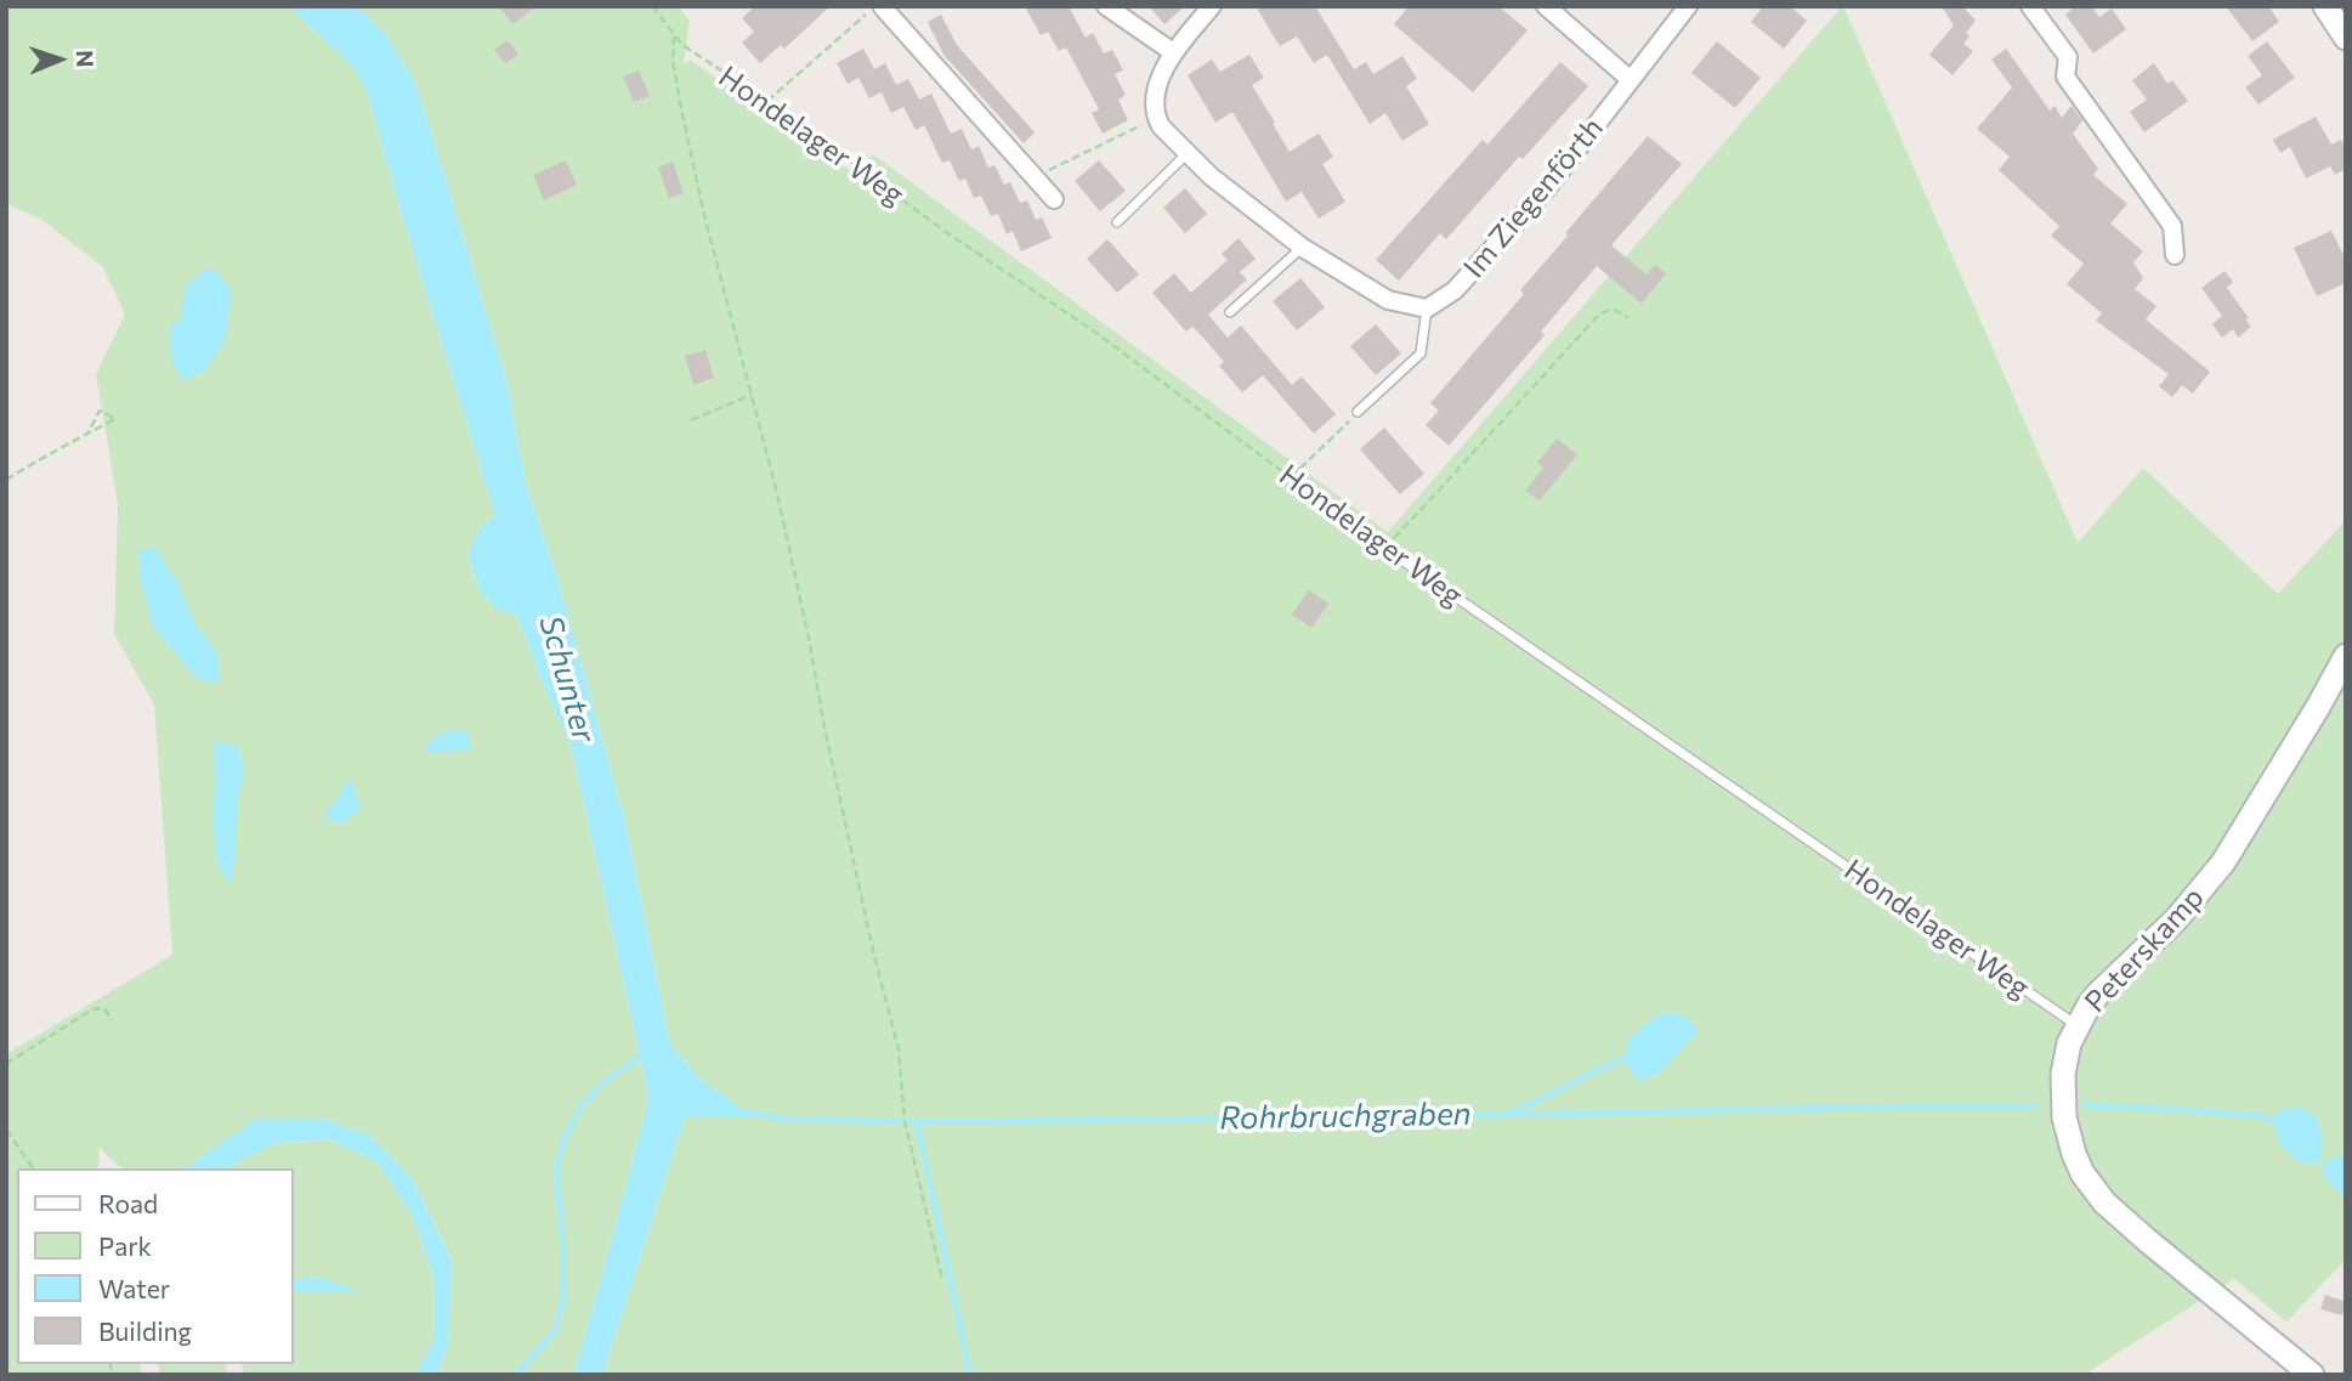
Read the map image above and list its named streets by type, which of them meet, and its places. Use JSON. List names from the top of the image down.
{
  "streets": {
    "street": ["Im Ziegenförth", "Peterskamp"],
    "lane": ["Hondelager Weg"]
  },
  "crossings": [
    ["Hondelager Weg", "Peterskamp"]
  ],
  "water": ["Schunter", "Rohrbruchgraben"],
  "legend": [
    "Road",
    "Park",
    "Water",
    "Building"
  ],
  "north": "right"
}
